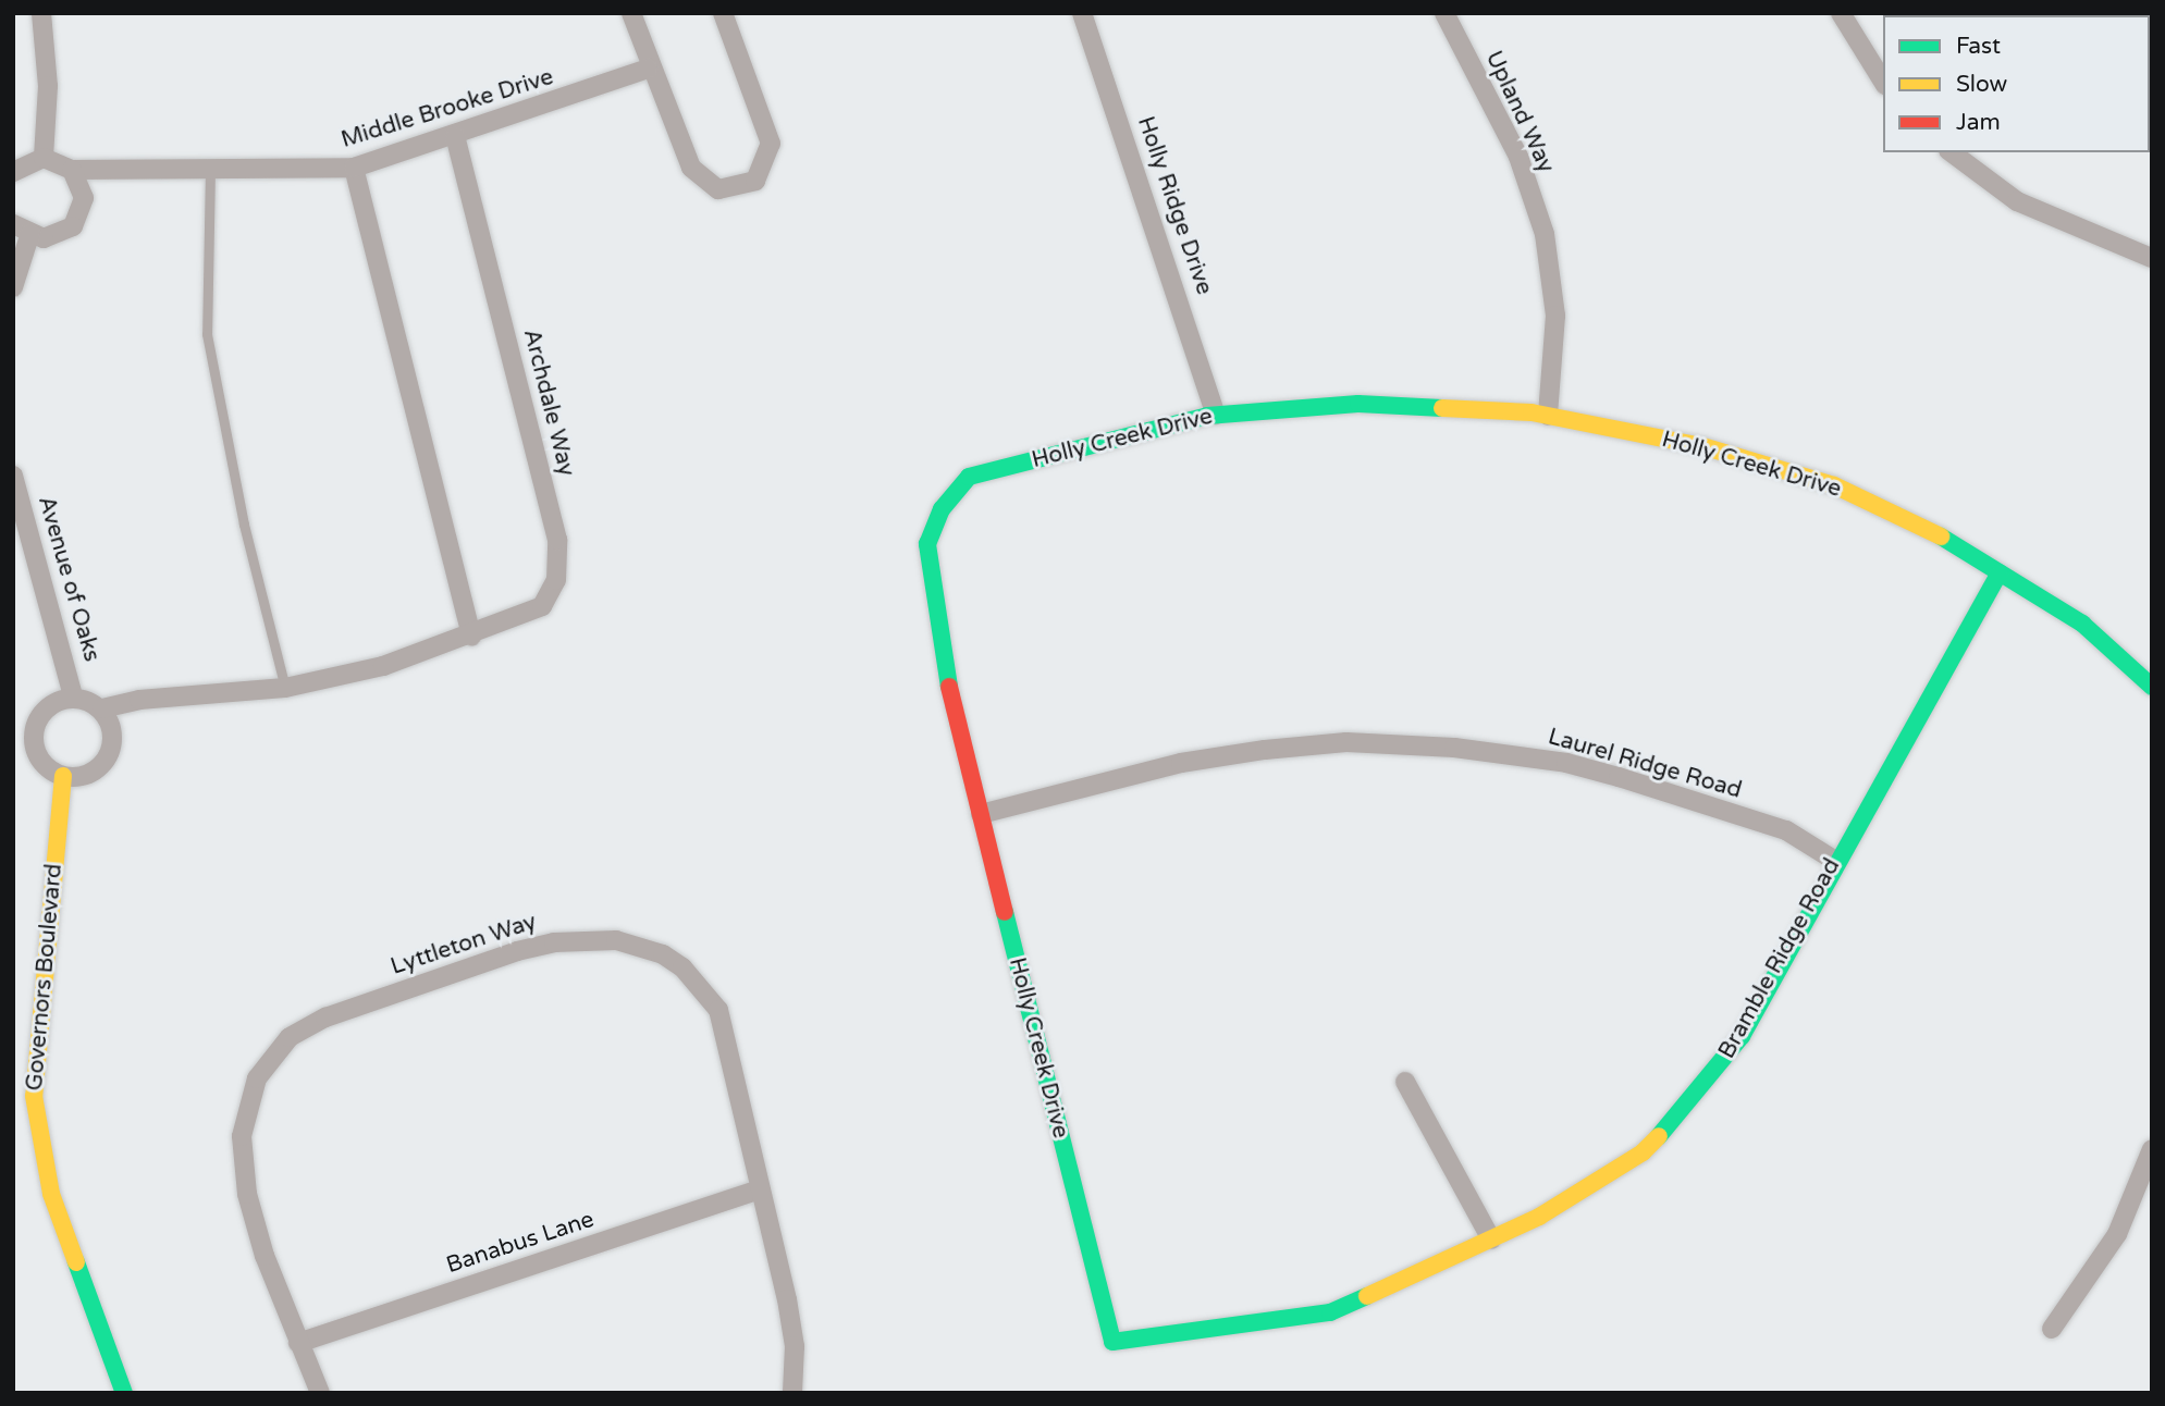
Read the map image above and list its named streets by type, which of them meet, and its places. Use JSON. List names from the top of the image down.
{
  "streets": {
    "street": [
      "Middle Brooke Drive",
      "Upland Way",
      "Holly Ridge Drive",
      "Archdale Way",
      "Holly Creek Drive",
      "Avenue of Oaks",
      "Laurel Ridge Road",
      "Lyttleton Way",
      "Bramble Ridge Road",
      "Governors Boulevard",
      "Banabus Lane"
    ]
  },
  "crossings": [
    ["Middle Brooke Drive", "Archdale Way"],
    ["Upland Way", "Holly Creek Drive"],
    ["Holly Ridge Drive", "Holly Creek Drive"],
    ["Archdale Way", "Avenue of Oaks"],
    ["Archdale Way", "Governors Boulevard"],
    ["Holly Creek Drive", "Laurel Ridge Road"],
    ["Holly Creek Drive", "Bramble Ridge Road"],
    ["Avenue of Oaks", "Governors Boulevard"],
    ["Laurel Ridge Road", "Bramble Ridge Road"],
    ["Lyttleton Way", "Banabus Lane"]
  ],
  "legend": ["Fast", "Slow", "Jam"]
}
